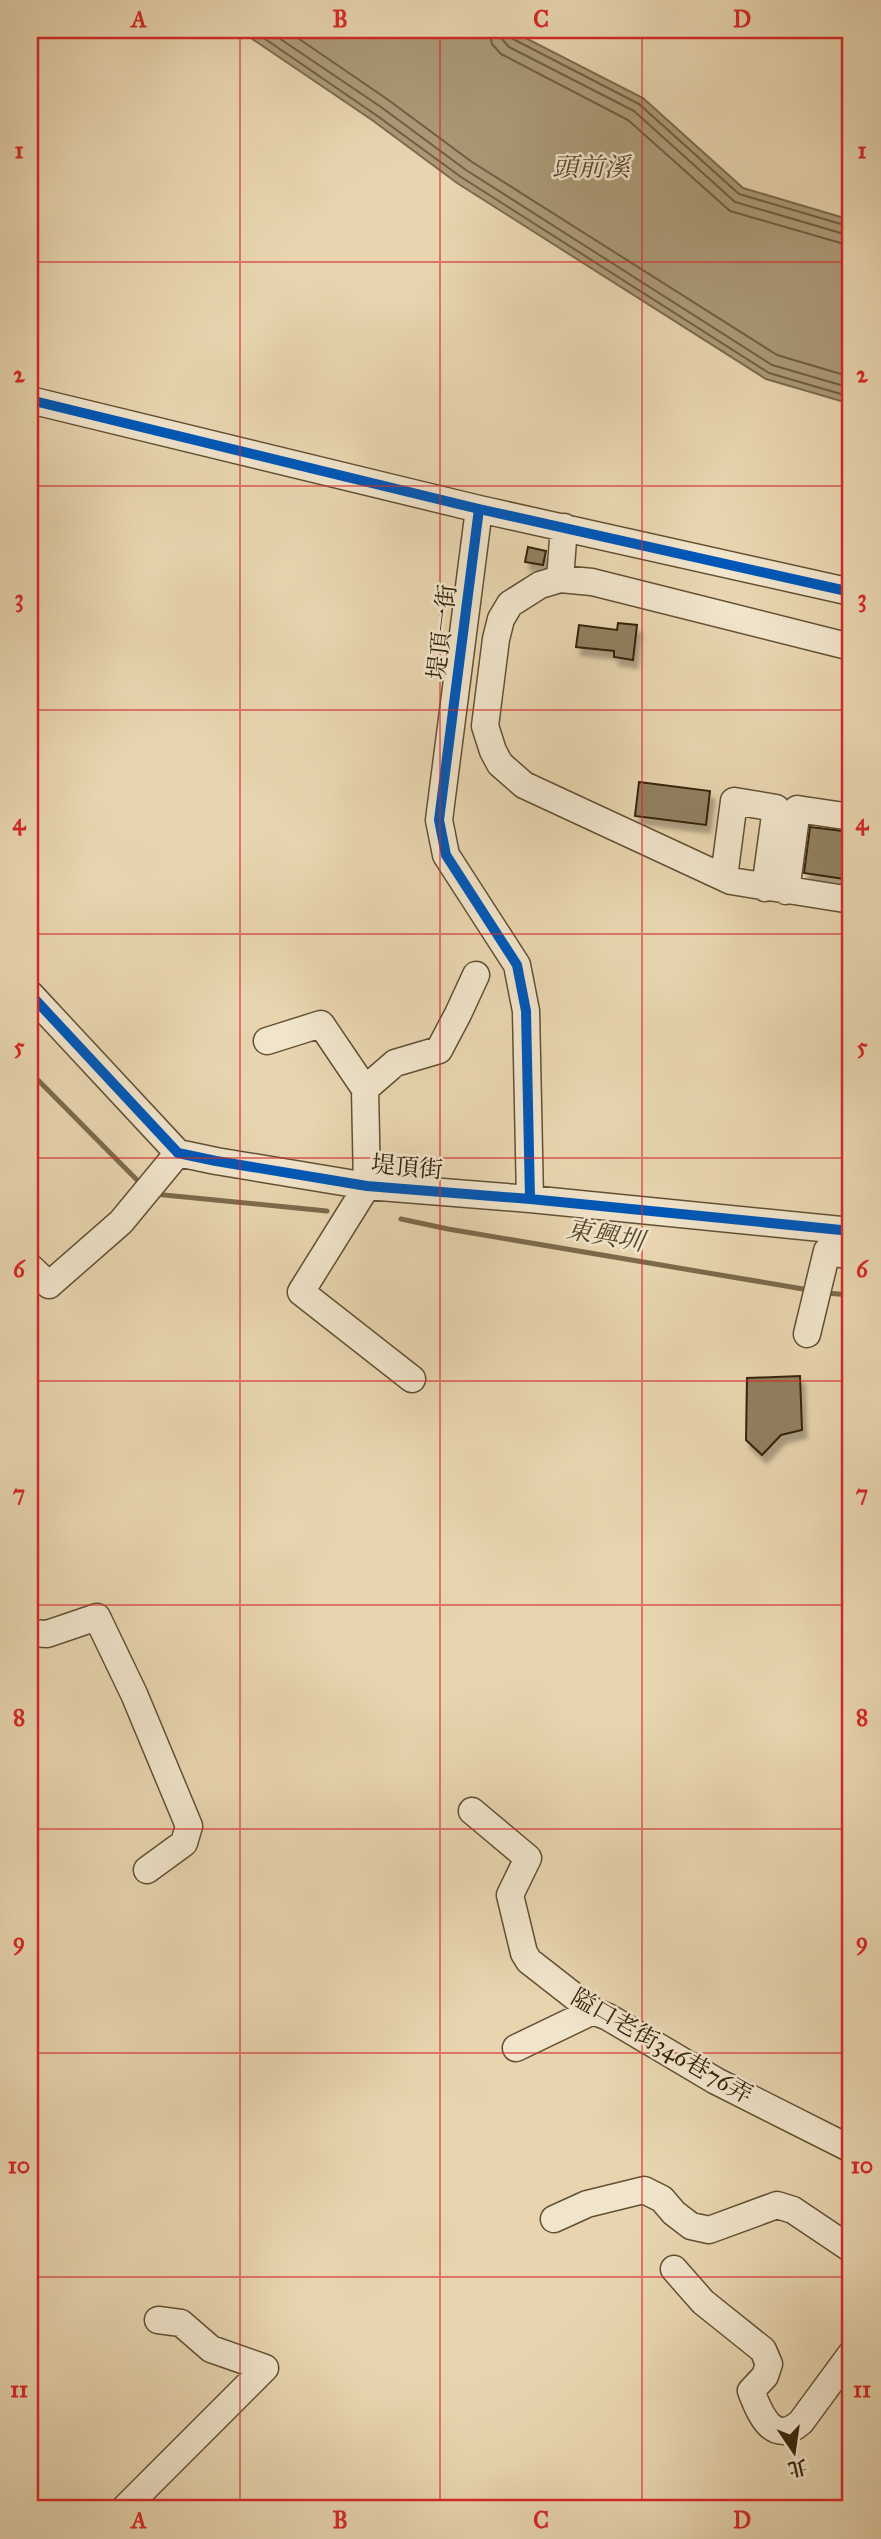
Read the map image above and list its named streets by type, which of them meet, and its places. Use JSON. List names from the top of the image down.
{
  "streets": {
    "street": ["堤頂一街", "堤頂街", "隘口老街346巷76弄"]
  },
  "crossings": [
    ["堤頂一街", "堤頂街"]
  ],
  "water": ["頭前溪", "東興圳"],
  "north": "bottom",
  "grid": {
    "columns": [
      "A",
      "B",
      "C",
      "D"
    ],
    "rows": [
      "1",
      "2",
      "3",
      "4",
      "5",
      "6",
      "7",
      "8",
      "9",
      "10",
      "11"
    ]
  }
}
